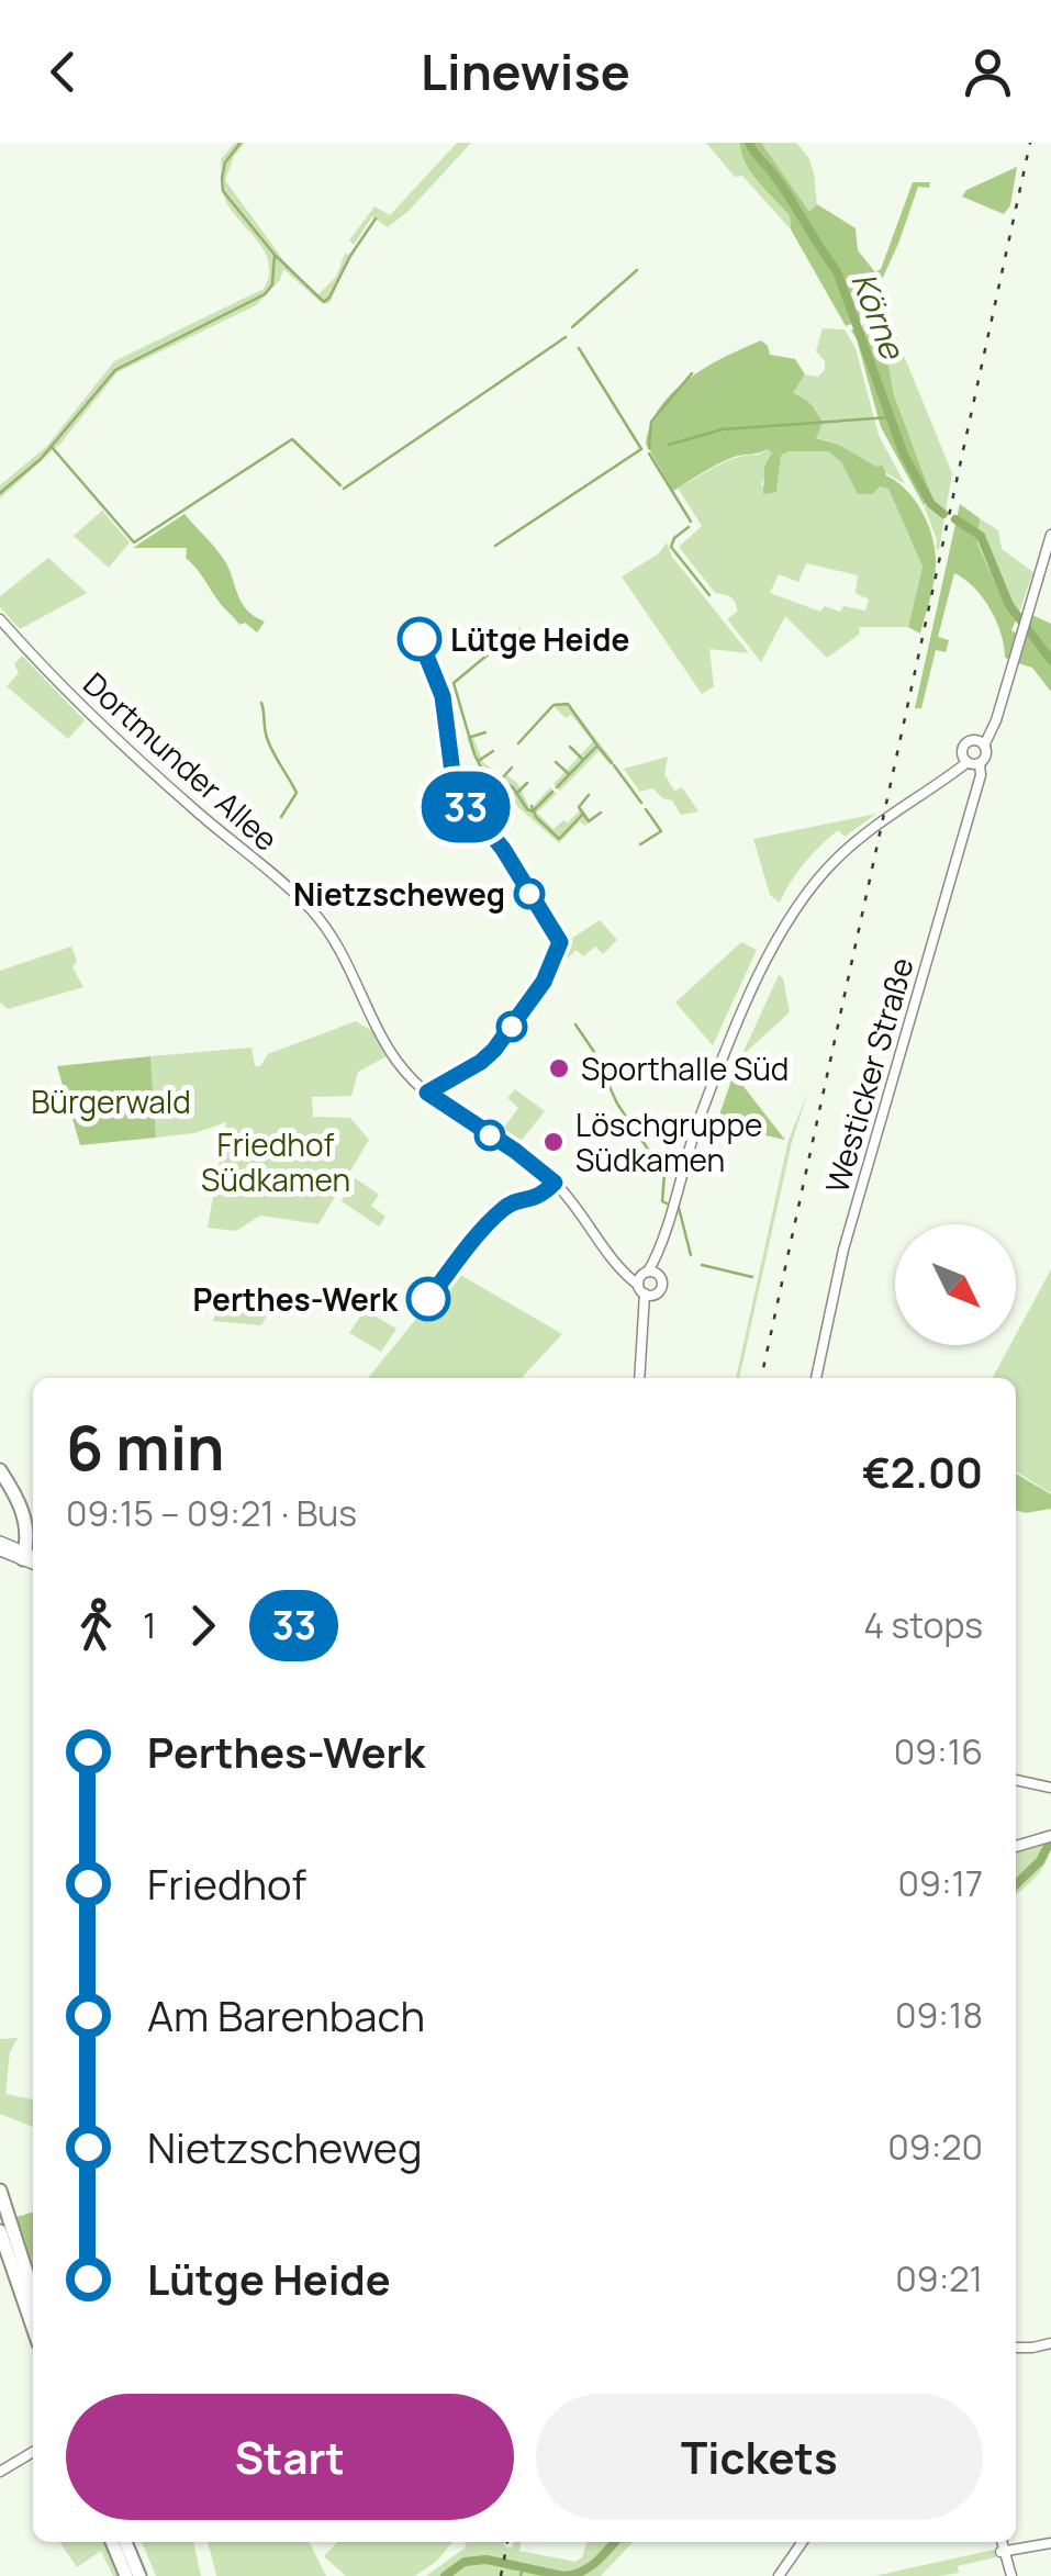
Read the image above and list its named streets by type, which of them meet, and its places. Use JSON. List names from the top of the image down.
{
  "streets": {
    "street": ["Dortmunder Allee", "Westicker Straße"]
  },
  "water": ["Körne"],
  "parks": ["Bürgerwald", "Friedhof Südkamen"],
  "places": [
    "Lütge Heide",
    "Nietzscheweg",
    "Sporthalle Süd",
    "Löschgruppe Südkamen",
    "Perthes-Werk"
  ],
  "lines": ["bus line 33"],
  "north": "bottom right",
  "page": {
    "header": "Linewise",
    "on_map": "33",
    "heading": ["6 min", "09:15 – 09:21 · Bus", "€2.00"],
    "legs": ["1", "33", "4 stops"],
    "list": [
      {
        "name": "Perthes-Werk",
        "value": "09:16"
      },
      {
        "name": "Friedhof",
        "value": "09:17"
      },
      {
        "name": "Am Barenbach",
        "value": "09:18"
      },
      {
        "name": "Nietzscheweg",
        "value": "09:20"
      },
      {
        "name": "Lütge Heide",
        "value": "09:21"
      }
    ],
    "buttons": ["Start", "Tickets"]
  }
}
